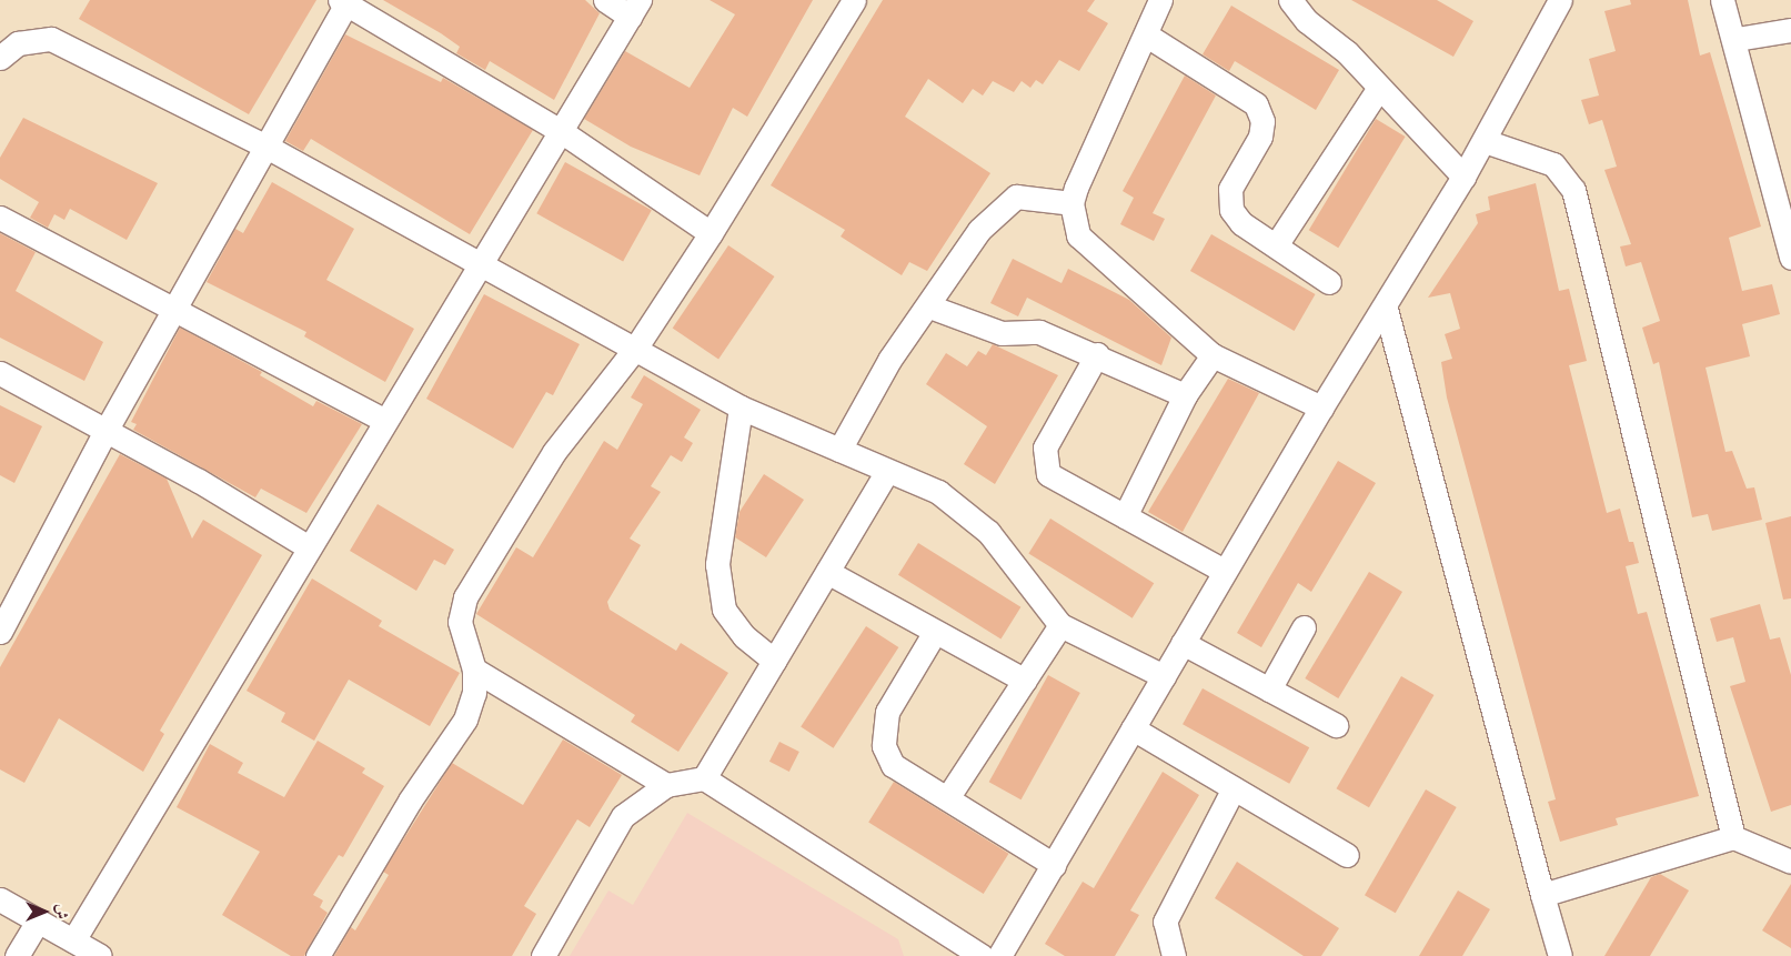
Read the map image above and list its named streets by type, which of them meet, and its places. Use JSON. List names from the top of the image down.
{
  "north": "right"
}
